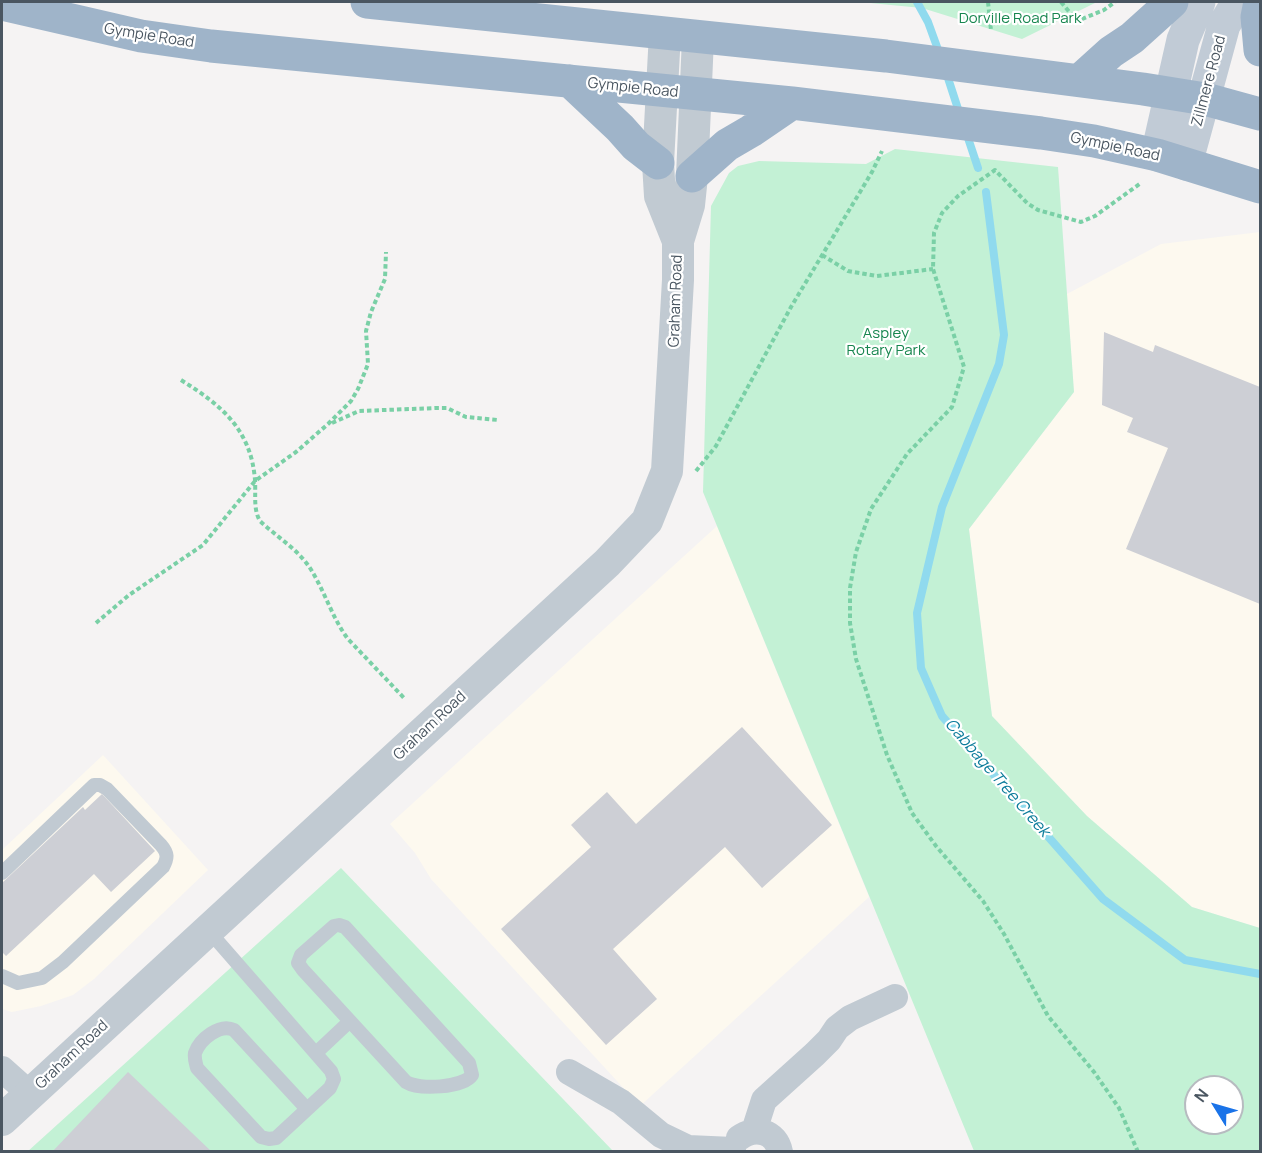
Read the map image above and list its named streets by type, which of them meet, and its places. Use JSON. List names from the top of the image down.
{
  "streets": {
    "highway": ["Gympie Road"],
    "main road": ["Zillmere Road"],
    "street": ["Graham Road"]
  },
  "crossings": [
    ["Gympie Road", "Zillmere Road"],
    ["Gympie Road", "Graham Road"]
  ],
  "water": ["Cabbage Tree Creek"],
  "parks": ["Dorville Road Park", "Aspley Rotary Park"],
  "north": "top left"
}
